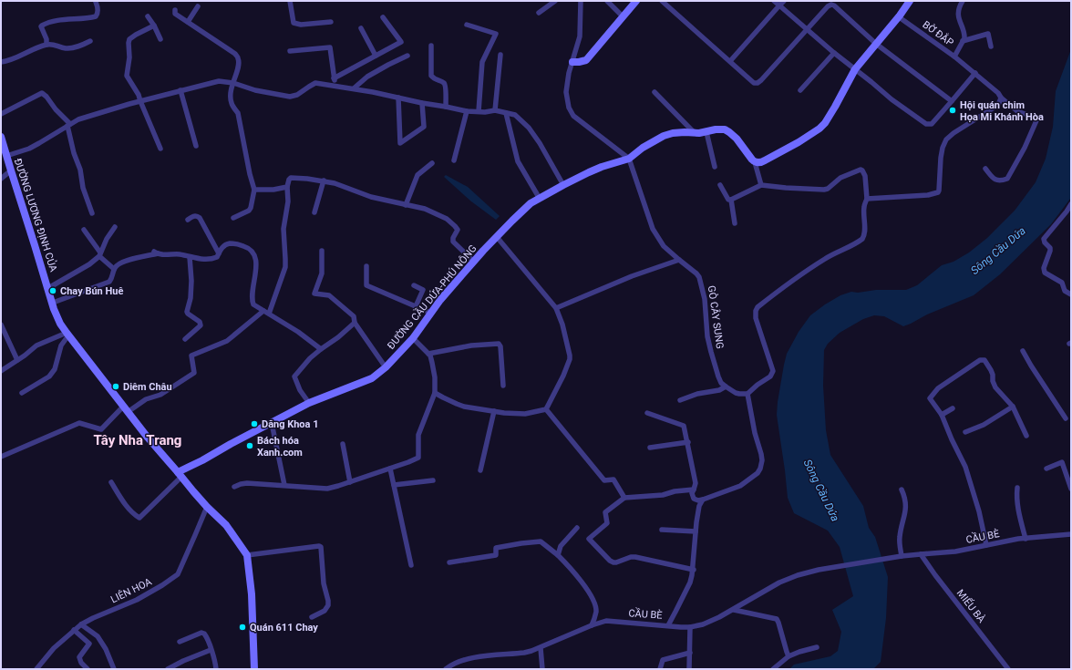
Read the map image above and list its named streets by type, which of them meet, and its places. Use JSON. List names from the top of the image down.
{
  "streets": {
    "street": [
      "BỜ ĐẮP",
      "ĐƯỜNG LƯƠNG ĐỊNH CỦA",
      "ĐƯỜNG CẦU DỨA-PHÚ NÔNG",
      "GÒ CÂY SUNG",
      "CẦU BÈ",
      "LIÊN HOA",
      "MIẾU BÀ"
    ]
  },
  "crossings": [
    ["ĐƯỜNG LƯƠNG ĐỊNH CỦA", "ĐƯỜNG CẦU DỨA-PHÚ NÔNG"],
    ["ĐƯỜNG LƯƠNG ĐỊNH CỦA", "LIÊN HOA"],
    ["ĐƯỜNG CẦU DỨA-PHÚ NÔNG", "GÒ CÂY SUNG"],
    ["CẦU BÈ", "MIẾU BÀ"]
  ],
  "districts": ["Tây Nha Trang"],
  "water": ["Sông Cầu Dứa"],
  "places": [
    "Hội quán chim Họa Mi Khánh Hòa",
    "Chay Bún Huê",
    "Diêm Châu",
    "Dăng Khoa 1",
    "Bách hóa Xanh.com",
    "Quán 611 Chay"
  ]
}
